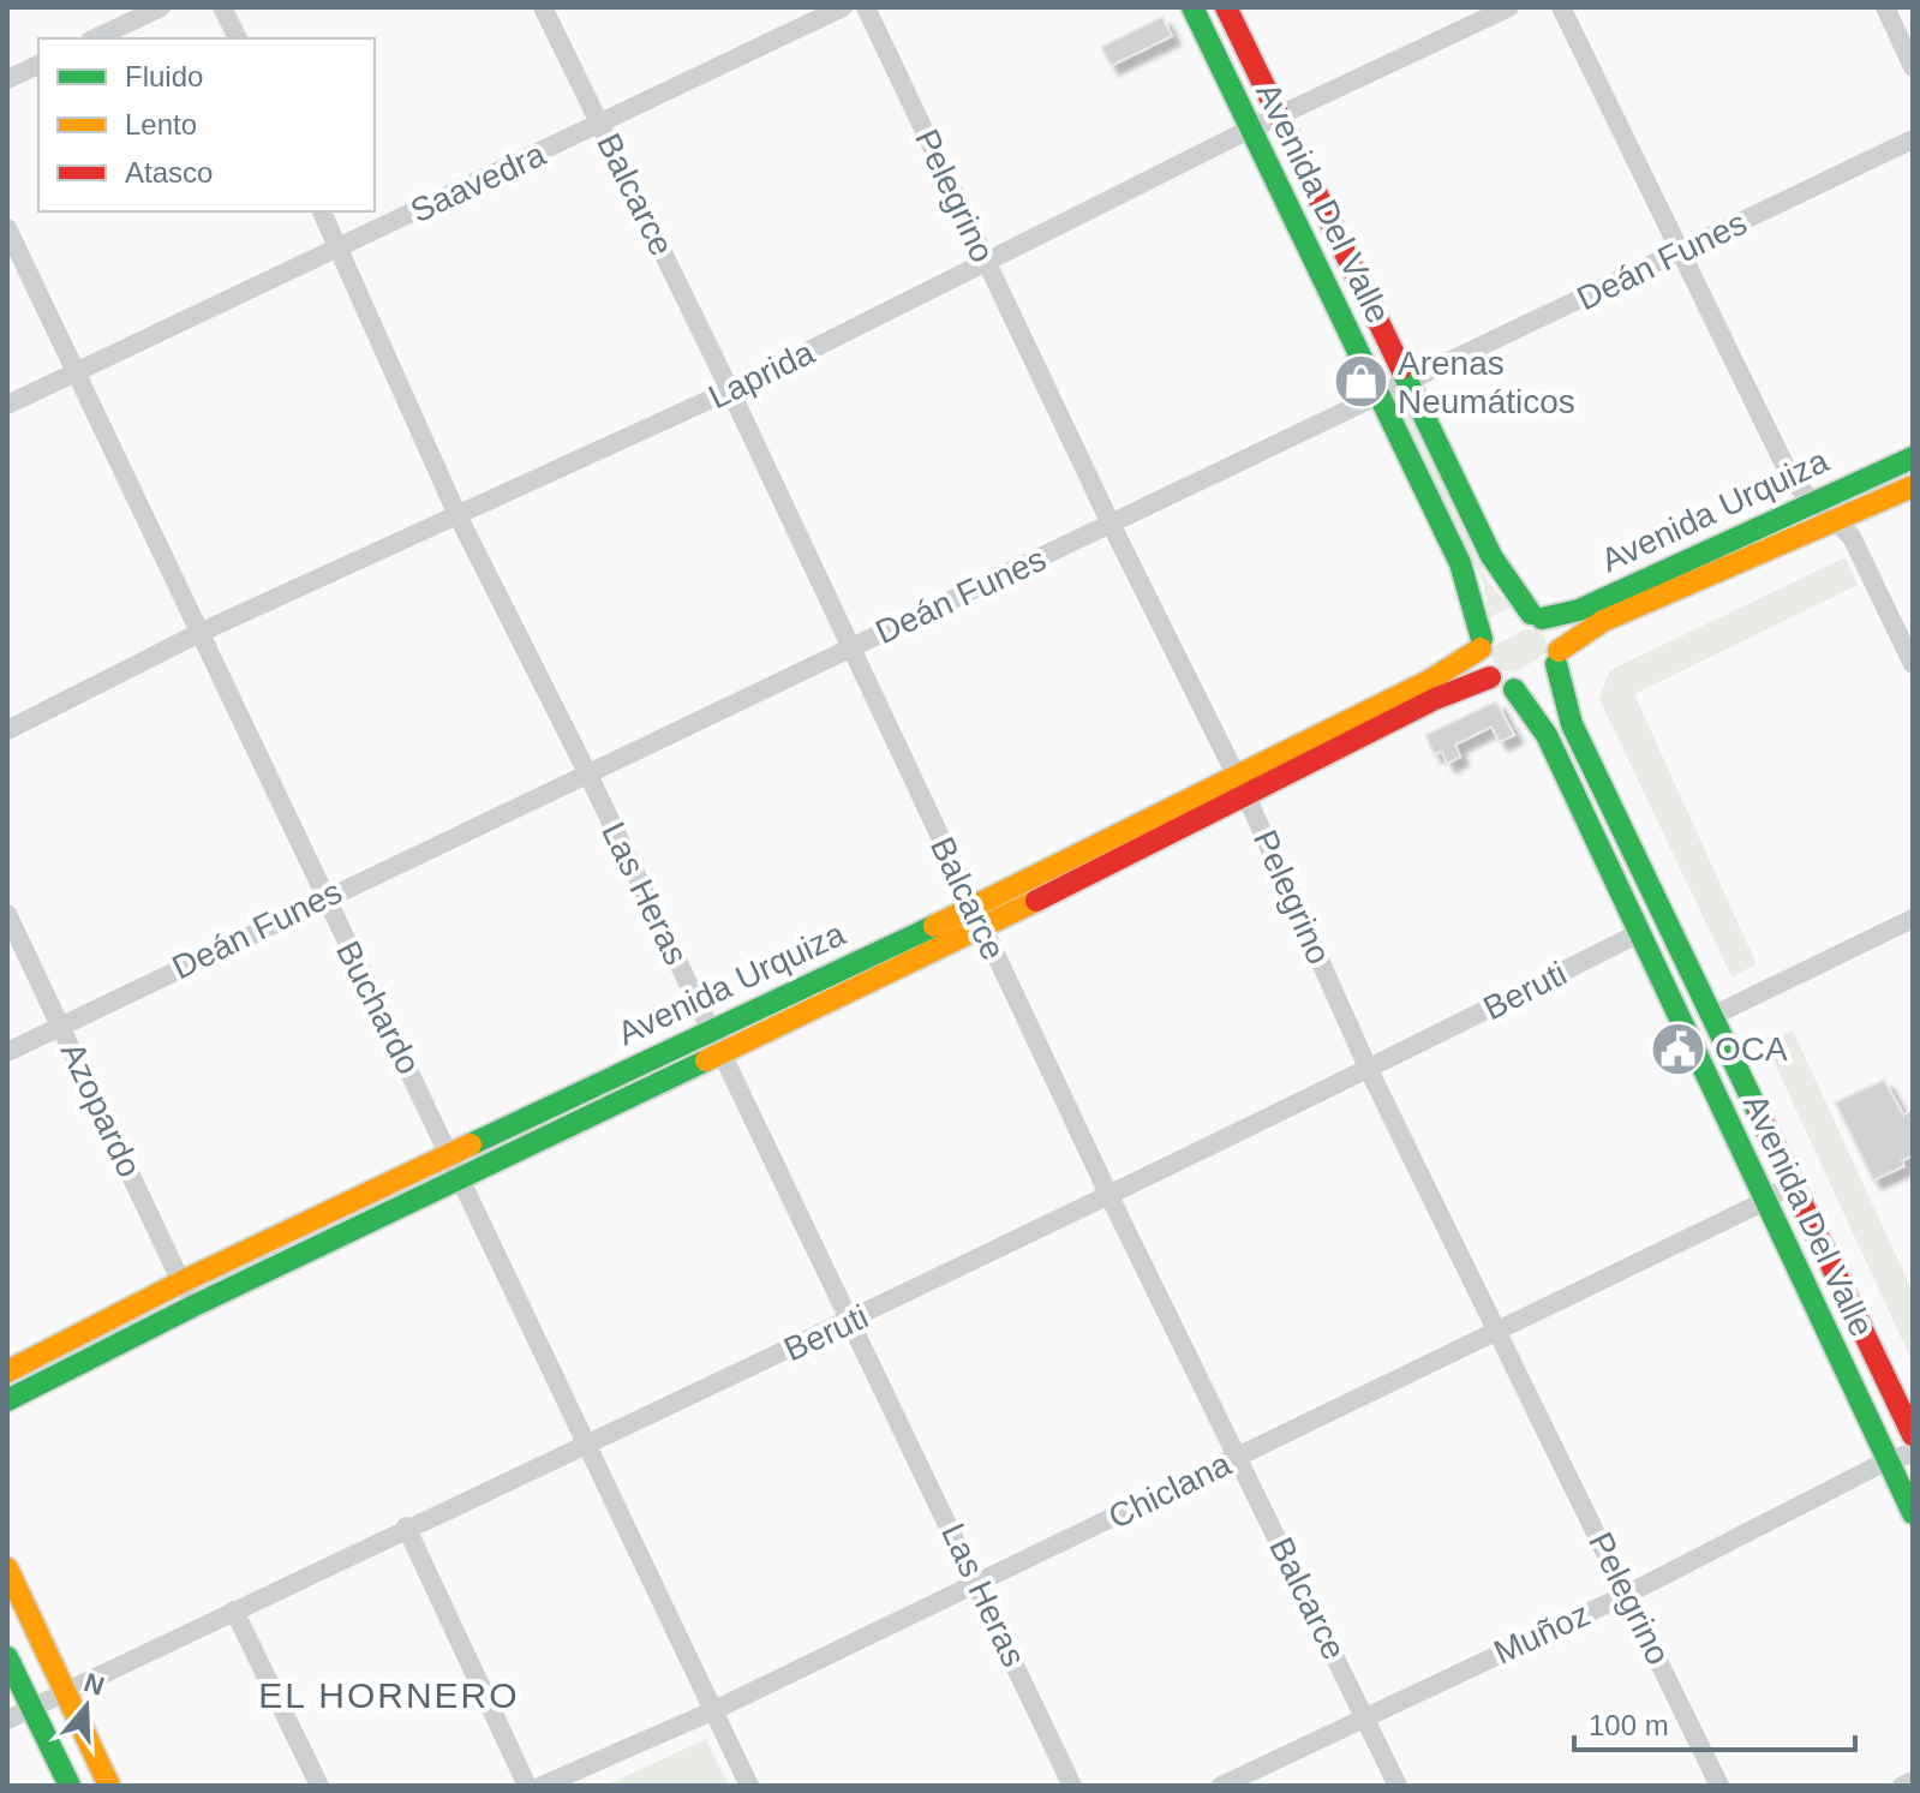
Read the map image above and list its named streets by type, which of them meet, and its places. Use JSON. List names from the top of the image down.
{
  "streets": {
    "main road": ["Avenida Del Valle", "Avenida Urquiza"],
    "street": [
      "Saavedra",
      "Balcarce",
      "Pelegrino",
      "Deán Funes",
      "Laprida",
      "Las Heras",
      "Beruti",
      "Buchardo",
      "Azopardo",
      "Chiclana",
      "Muñoz"
    ]
  },
  "crossings": [
    ["Saavedra", "Balcarce"],
    ["Saavedra", "Las Heras"],
    ["Saavedra", "Buchardo"],
    ["Balcarce", "Deán Funes"],
    ["Balcarce", "Laprida"],
    ["Balcarce", "Avenida Urquiza"],
    ["Balcarce", "Beruti"],
    ["Balcarce", "Chiclana"],
    ["Balcarce", "Muñoz"],
    ["Pelegrino", "Deán Funes"],
    ["Pelegrino", "Laprida"],
    ["Pelegrino", "Avenida Urquiza"],
    ["Pelegrino", "Beruti"],
    ["Pelegrino", "Chiclana"],
    ["Pelegrino", "Muñoz"],
    ["Avenida Del Valle", "Deán Funes"],
    ["Avenida Del Valle", "Laprida"],
    ["Avenida Del Valle", "Avenida Urquiza"],
    ["Avenida Del Valle", "Beruti"],
    ["Avenida Del Valle", "Chiclana"],
    ["Avenida Del Valle", "Muñoz"],
    ["Deán Funes", "Las Heras"],
    ["Deán Funes", "Buchardo"],
    ["Deán Funes", "Azopardo"],
    ["Laprida", "Las Heras"],
    ["Laprida", "Buchardo"],
    ["Avenida Urquiza", "Las Heras"],
    ["Avenida Urquiza", "Buchardo"],
    ["Avenida Urquiza", "Azopardo"],
    ["Las Heras", "Beruti"],
    ["Las Heras", "Chiclana"],
    ["Beruti", "Buchardo"],
    ["Buchardo", "Chiclana"]
  ],
  "districts": ["EL HORNERO"],
  "places": {
    "shop": ["Arenas Neumáticos"],
    "public building": ["OCA"]
  },
  "legend": ["Fluido", "Lento", "Atasco"],
  "scale_bar": "100 m",
  "north": "top"
}
